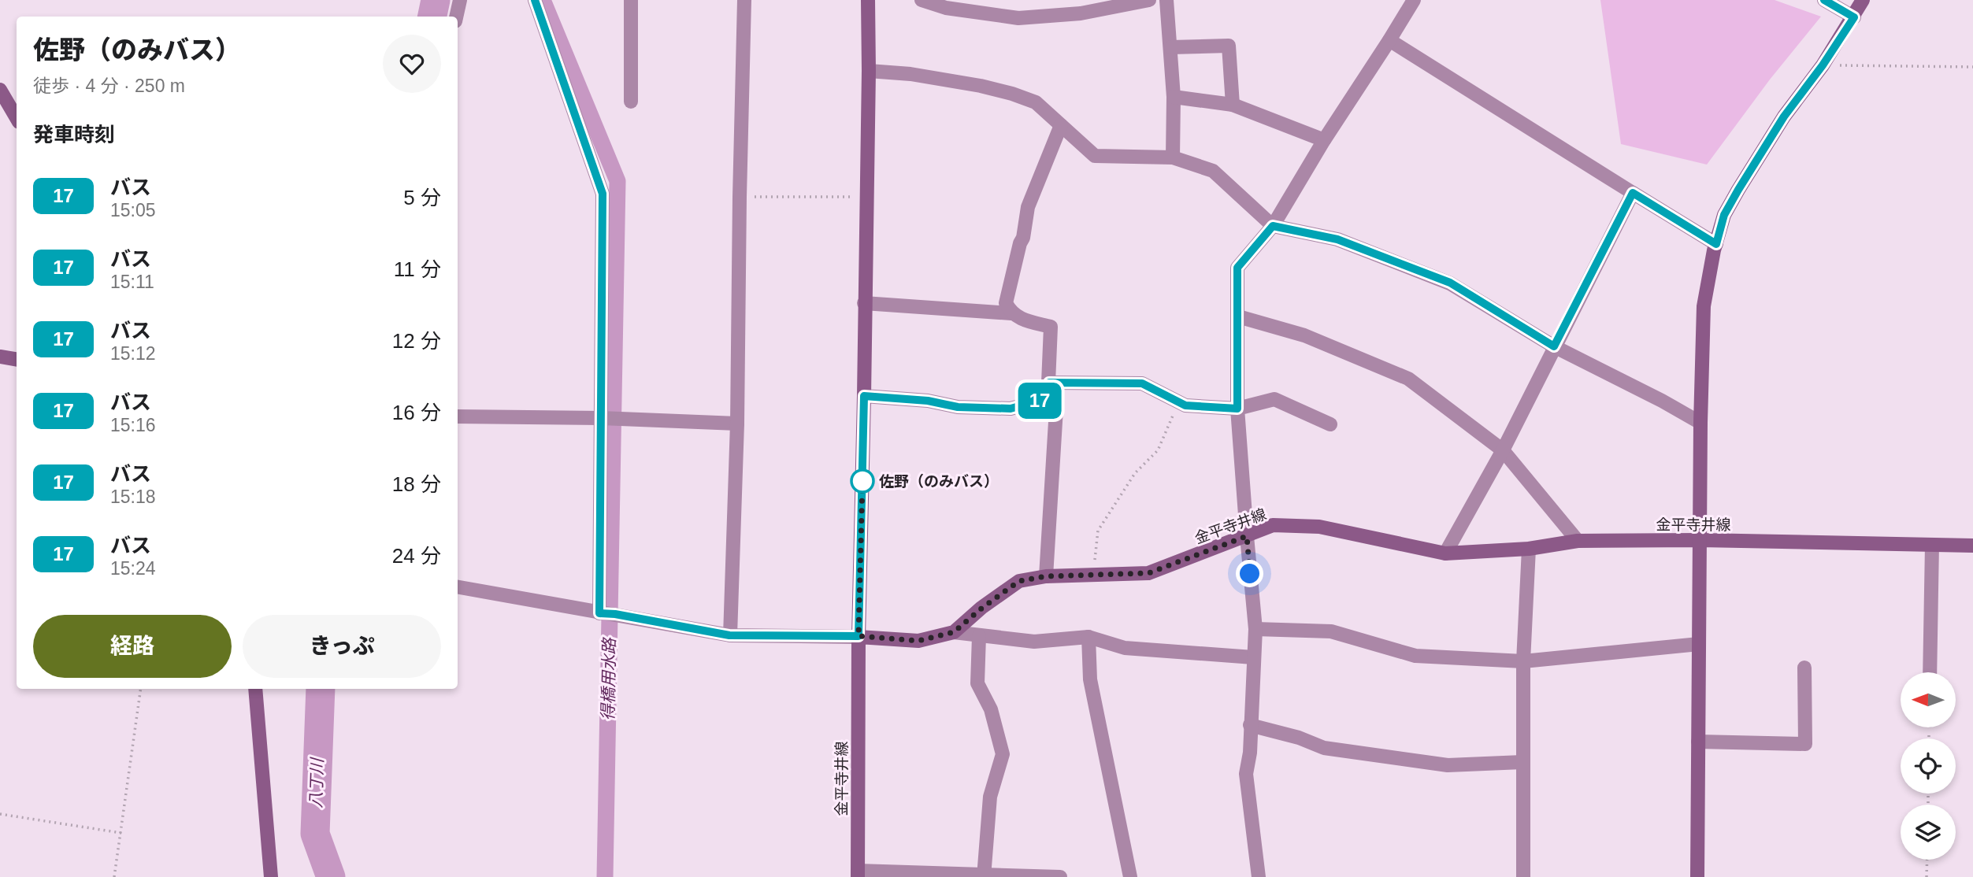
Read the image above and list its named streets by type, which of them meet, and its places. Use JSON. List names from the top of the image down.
{
  "streets": {
    "street": ["金平寺井線"]
  },
  "water": ["得橋用水路", "八丁川"],
  "places": ["佐野（のみバス）"],
  "lines": ["bus line 17"],
  "north": "left",
  "page": {
    "on_map": "17",
    "heading": [
      ["佐野（のみバス）", "徒歩 · 4 分 · 250 m"],
      "発車時刻"
    ],
    "list": [
      {
        "mark": "17",
        "name": "バス",
        "note": "15:05",
        "value": "5 分"
      },
      {
        "mark": "17",
        "name": "バス",
        "note": "15:11",
        "value": "11 分"
      },
      {
        "mark": "17",
        "name": "バス",
        "note": "15:12",
        "value": "12 分"
      },
      {
        "mark": "17",
        "name": "バス",
        "note": "15:16",
        "value": "16 分"
      },
      {
        "mark": "17",
        "name": "バス",
        "note": "15:18",
        "value": "18 分"
      },
      {
        "mark": "17",
        "name": "バス",
        "note": "15:24",
        "value": "24 分"
      }
    ],
    "buttons": ["経路", "きっぷ"]
  }
}
